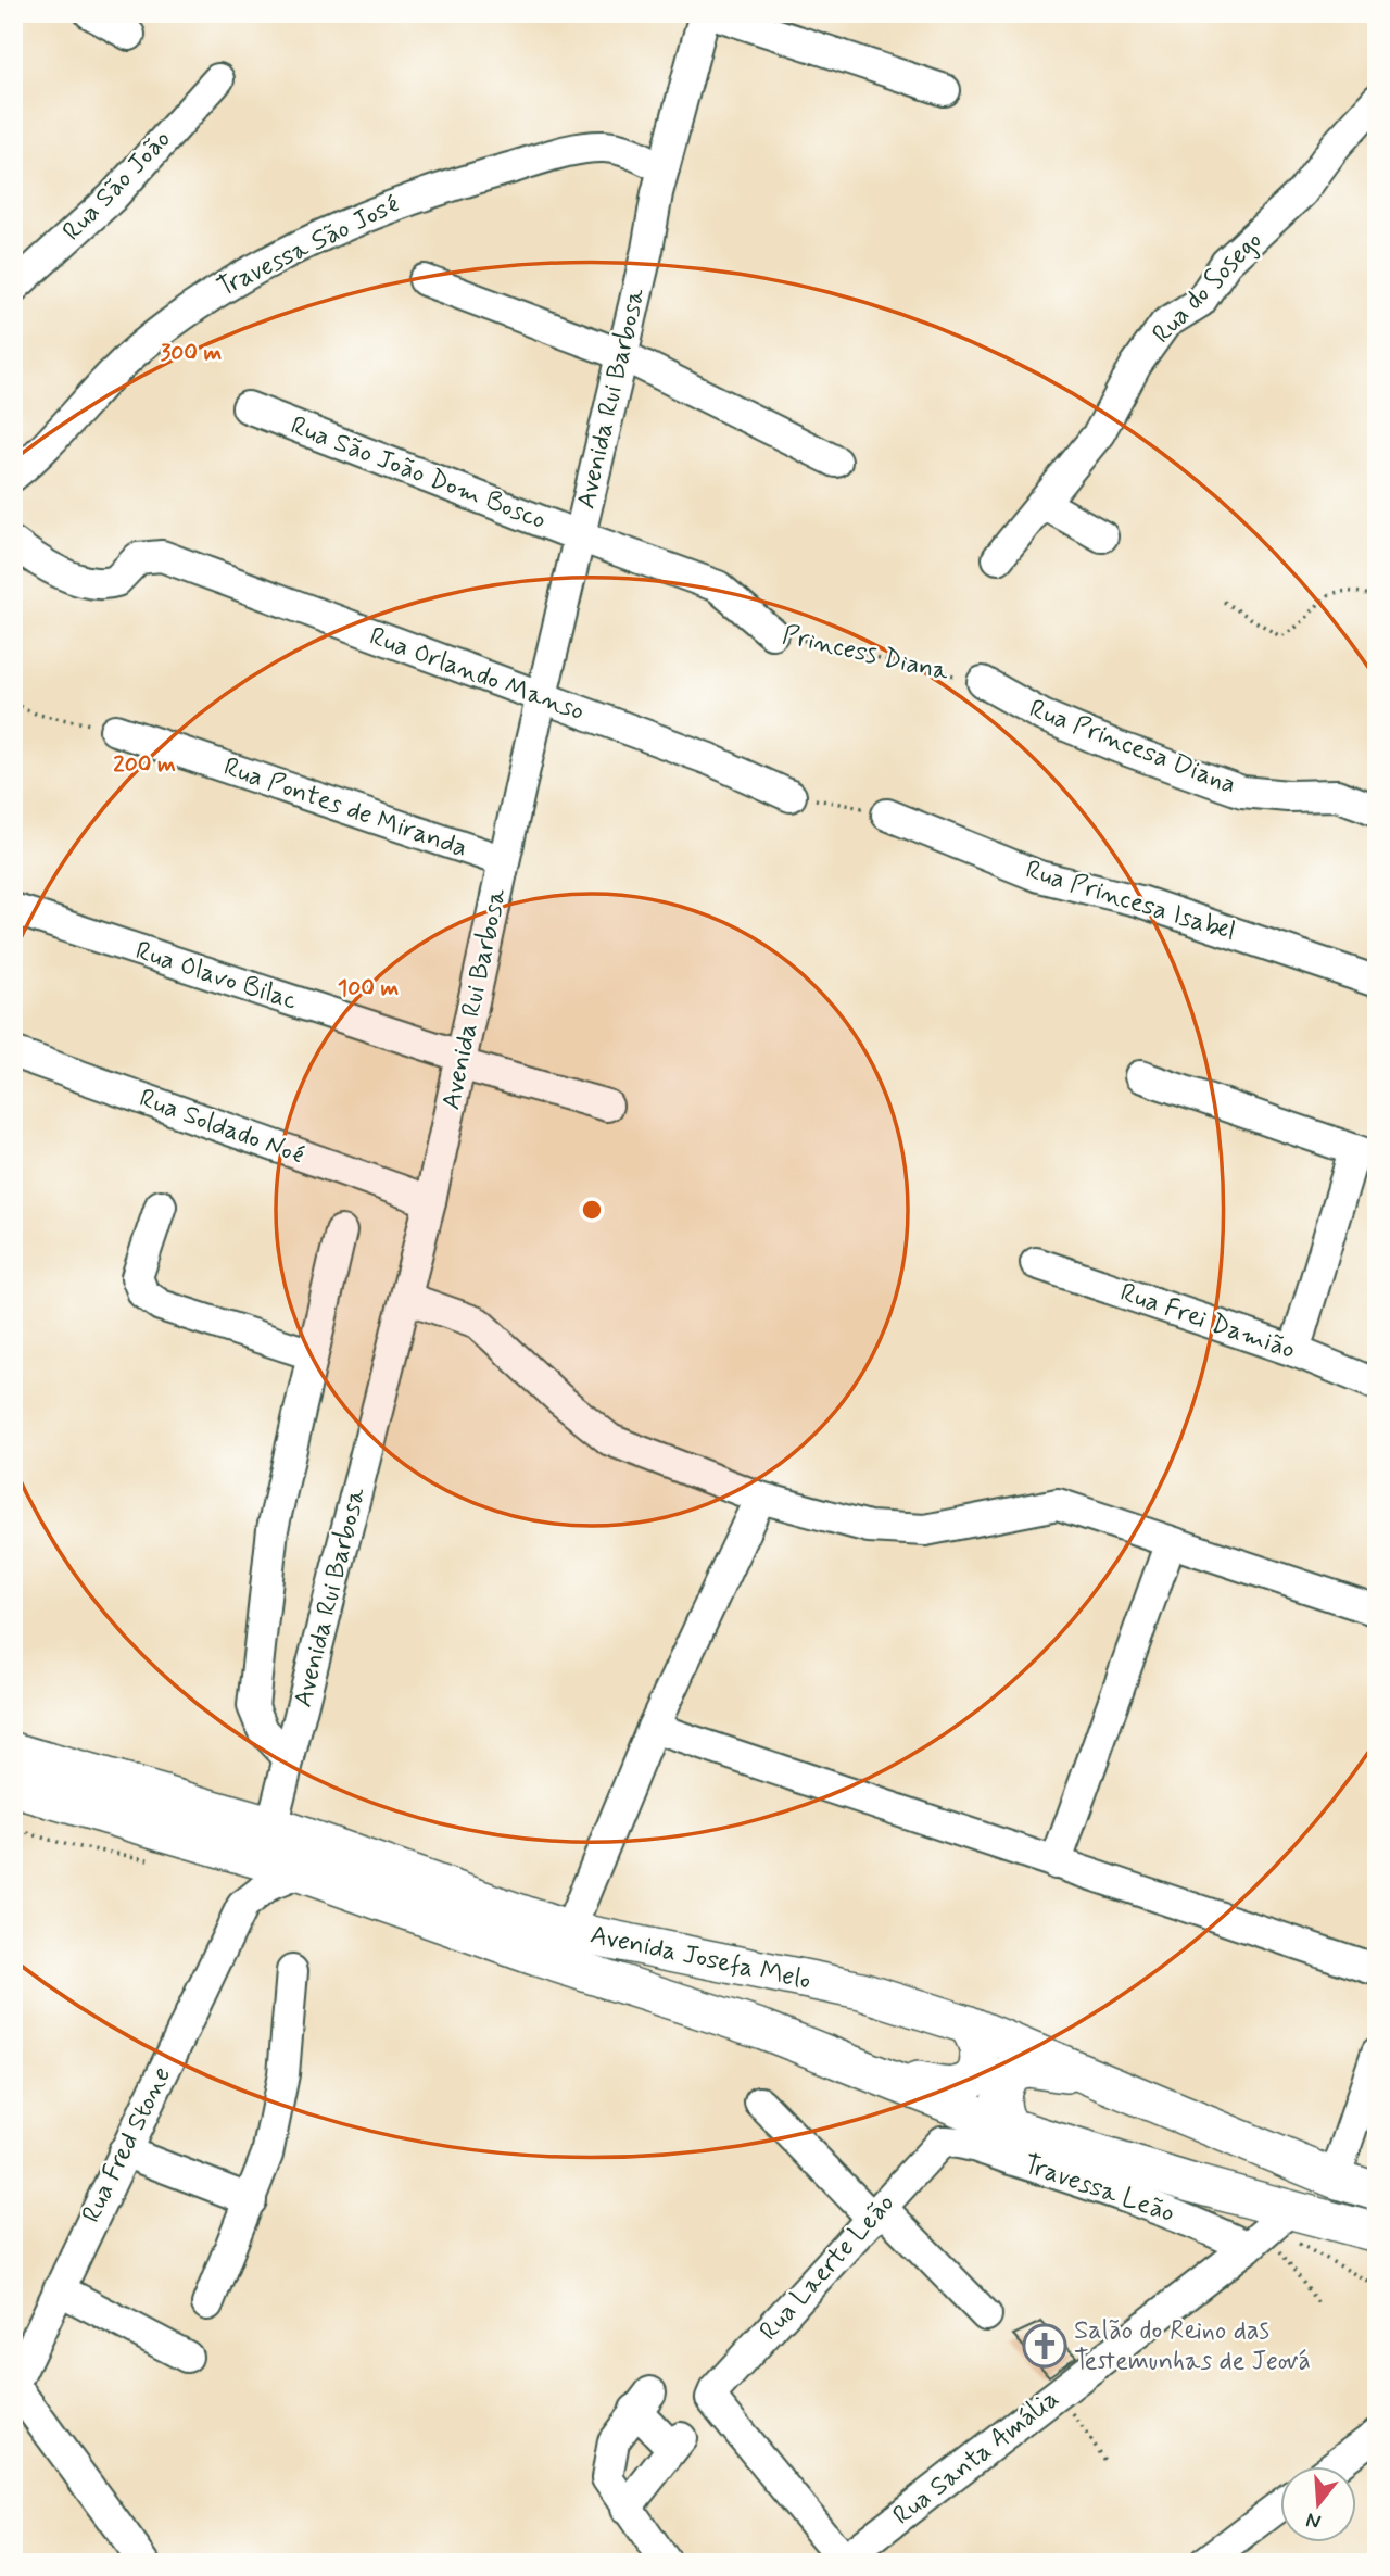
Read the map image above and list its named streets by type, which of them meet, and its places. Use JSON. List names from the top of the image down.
{
  "streets": {
    "main road": ["Avenida Josefa Melo"],
    "street": [
      "Rua São João",
      "Travessa São José",
      "Rua do Sosego",
      "Avenida Rui Barbosa",
      "Rua São João Dom Bosco",
      "Princess Diana",
      "Rua Orlando Manso",
      "Rua Princesa Diana",
      "Rua Pontes de Miranda",
      "Rua Princesa Isabel",
      "Rua Olavo Bilac",
      "Rua Soldado Noé",
      "Rua Frei Damião",
      "Rua Fred Stone",
      "Travessa Leão",
      "Rua Laerte Leão",
      "Rua Santa Amália"
    ]
  },
  "crossings": [
    ["Travessa São José", "Avenida Rui Barbosa"],
    ["Avenida Rui Barbosa", "Rua São João Dom Bosco"],
    ["Avenida Rui Barbosa", "Rua Orlando Manso"],
    ["Avenida Rui Barbosa", "Rua Pontes de Miranda"],
    ["Avenida Rui Barbosa", "Rua Olavo Bilac"],
    ["Avenida Rui Barbosa", "Rua Soldado Noé"],
    ["Avenida Rui Barbosa", "Avenida Josefa Melo"],
    ["Rua São João Dom Bosco", "Princess Diana"],
    ["Princess Diana", "Rua Princesa Diana"],
    ["Avenida Josefa Melo", "Rua Fred Stone"],
    ["Avenida Josefa Melo", "Travessa Leão"],
    ["Avenida Josefa Melo", "Rua Santa Amália"],
    ["Travessa Leão", "Rua Laerte Leão"],
    ["Travessa Leão", "Rua Santa Amália"],
    ["Rua Laerte Leão", "Rua Santa Amália"]
  ],
  "places": {
    "church": ["Salão do Reino das Testemunhas de Jeová"]
  },
  "north": "bottom",
  "rings": ["300 m", "200 m", "100 m"]
}
